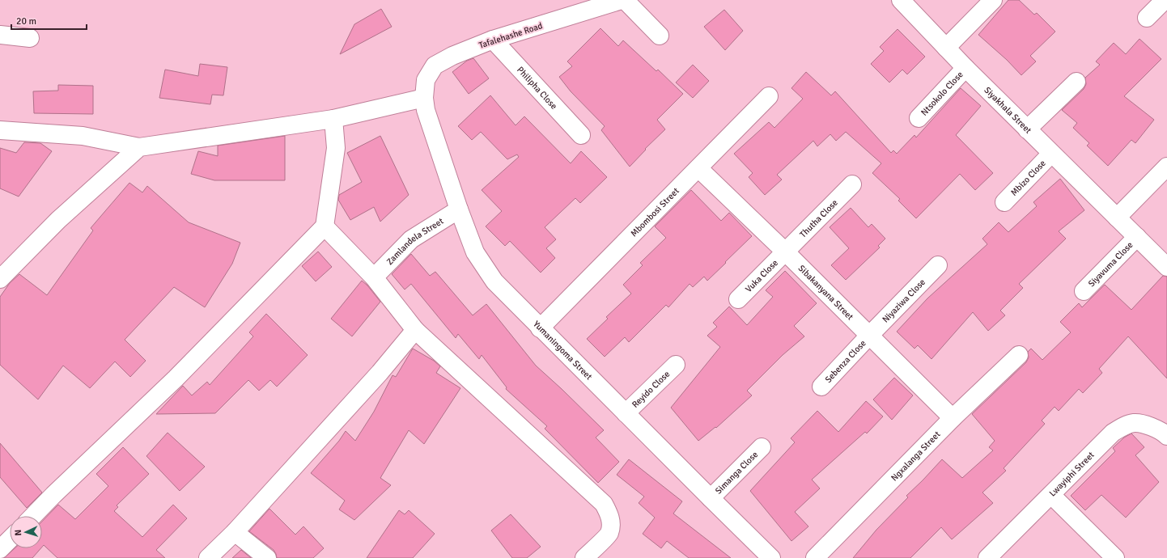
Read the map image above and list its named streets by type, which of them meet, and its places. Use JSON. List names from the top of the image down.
{
  "streets": {
    "street": [
      "Tafalehashe Road",
      "Philipha Close",
      "Ntsokolo Close",
      "Siyakhala Street",
      "Mbizo Close",
      "Mbombosi Street",
      "Thutha Close",
      "Zamlandela Street",
      "Siyavuma Close",
      "Vuka Close",
      "Sibakanyana Street",
      "Niyaziwa Close",
      "Yumaningoma Street",
      "Sebenza Close",
      "Reyido Close",
      "Ngxalanga Street",
      "Simanga Close",
      "Lwayiphi Street"
    ]
  },
  "crossings": [
    ["Tafalehashe Road", "Philipha Close"],
    ["Tafalehashe Road", "Yumaningoma Street"],
    ["Ntsokolo Close", "Siyakhala Street"],
    ["Siyakhala Street", "Mbizo Close"],
    ["Siyakhala Street", "Siyavuma Close"],
    ["Mbombosi Street", "Sibakanyana Street"],
    ["Mbombosi Street", "Yumaningoma Street"],
    ["Thutha Close", "Vuka Close"],
    ["Thutha Close", "Sibakanyana Street"],
    ["Zamlandela Street", "Yumaningoma Street"],
    ["Vuka Close", "Sibakanyana Street"],
    ["Sibakanyana Street", "Niyaziwa Close"],
    ["Sibakanyana Street", "Sebenza Close"],
    ["Sibakanyana Street", "Ngxalanga Street"],
    ["Niyaziwa Close", "Sebenza Close"],
    ["Yumaningoma Street", "Reyido Close"],
    ["Yumaningoma Street", "Simanga Close"]
  ],
  "scale_bar": "20 m",
  "north": "left"
}
